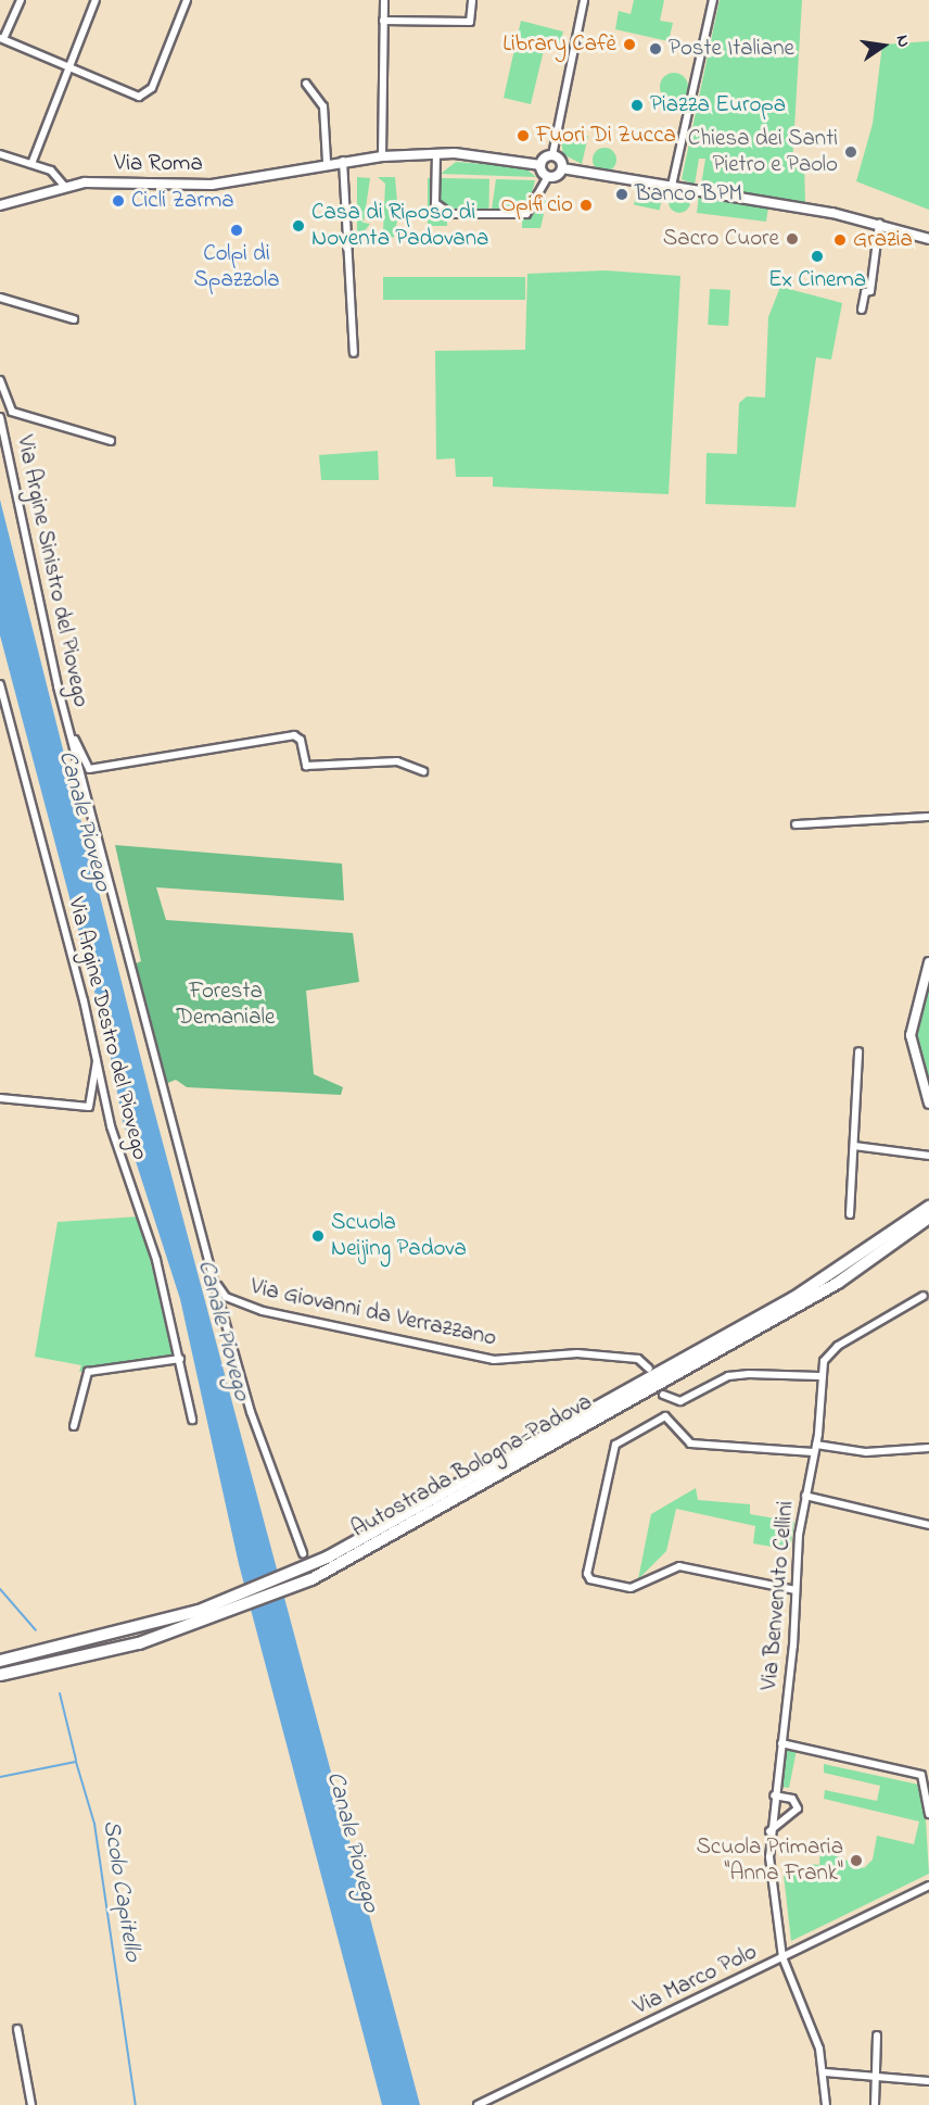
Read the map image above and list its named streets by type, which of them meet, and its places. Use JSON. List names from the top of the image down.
{
  "streets": {
    "highway": ["Autostrada Bologna-Padova"],
    "street": [
      "Via Roma",
      "Via Argine Sinistro del Piovego",
      "Via Argine Destro del Piovego",
      "Via Giovanni da Verrazzano",
      "Via Benvenuto Cellini",
      "Via Marco Polo"
    ]
  },
  "crossings": [
    ["Via Argine Sinistro del Piovego", "Via Giovanni da Verrazzano"],
    ["Via Benvenuto Cellini", "Via Marco Polo"]
  ],
  "water": ["Canale Piovego", "Scolo Capitello"],
  "parks": ["Foresta Demaniale"],
  "places": [
    "Library Cafè",
    "Poste Italiane",
    "Piazza Europa",
    "Fuori Di Zucca",
    "Chiesa dei Santi Pietro e Paolo",
    "Banco BPM",
    "Cicli Zarma",
    "Opificio",
    "Casa di Riposo di Noventa Padovana",
    "Colpi di Spazzola",
    "Sacro Cuore",
    "Grazia",
    "Ex Cinema",
    "Scuola Neijing Padova",
    "Scuola Primaria \"Anna Frank\""
  ],
  "north": "right"
}
